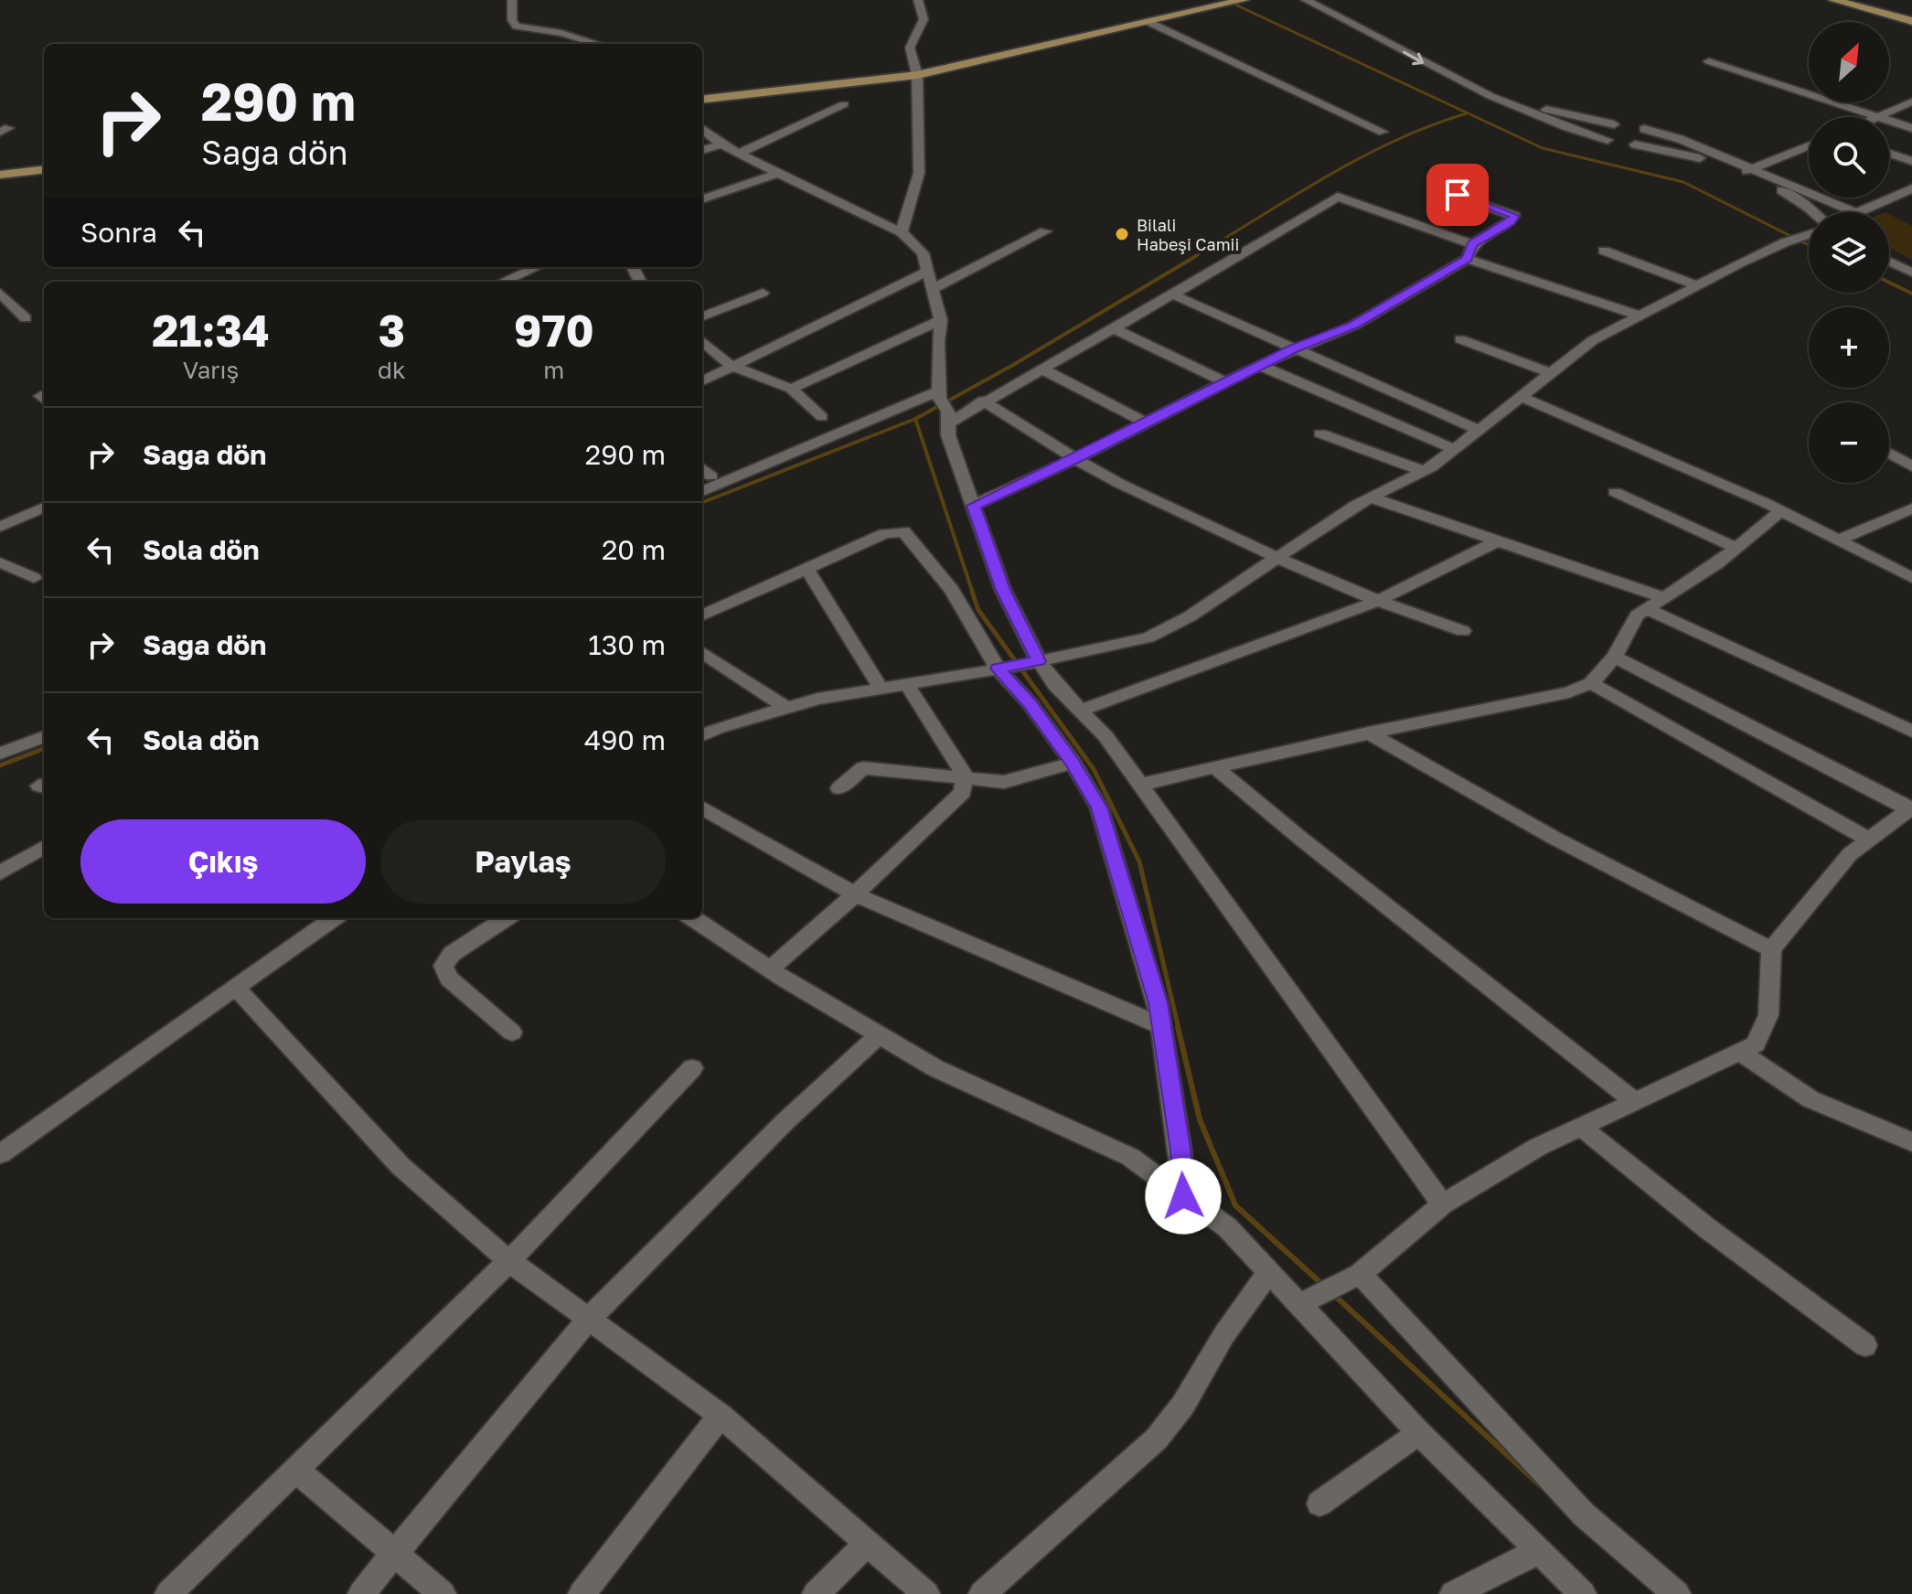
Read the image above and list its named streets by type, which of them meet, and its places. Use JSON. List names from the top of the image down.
{
  "places": ["Bilali Habeşi Camii"],
  "north": "top right",
  "page": {
    "map_buttons": ["+", "−"],
    "turn": ["290 m", "Sağa dön"],
    "then": "Sonra",
    "eta": [
      "21:34",
      "Varış",
      "3",
      "dk",
      "970",
      "m"
    ],
    "list": [
      {
        "name": "Sağa dön",
        "value": "290 m"
      },
      {
        "name": "Sola dön",
        "value": "20 m"
      },
      {
        "name": "Sağa dön",
        "value": "130 m"
      },
      {
        "name": "Sola dön",
        "value": "490 m"
      }
    ],
    "buttons": ["Çıkış", "Paylaş"]
  }
}
